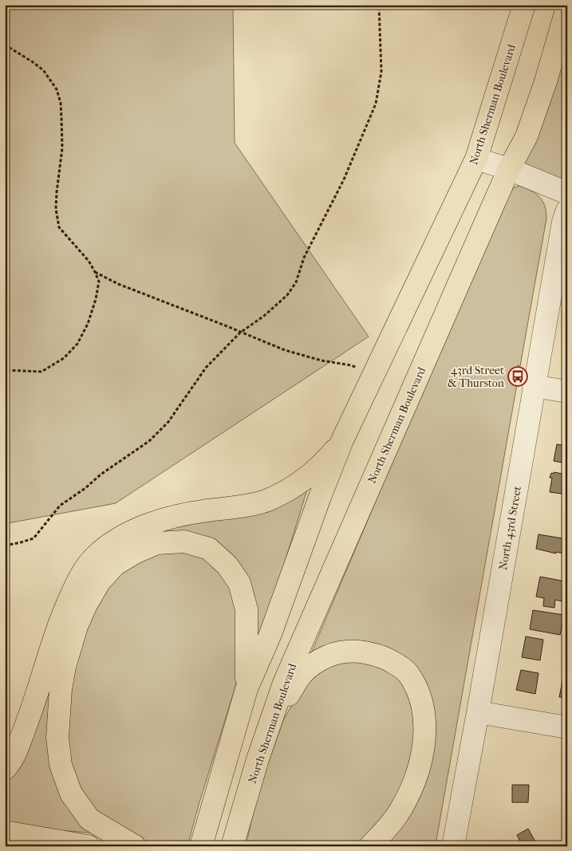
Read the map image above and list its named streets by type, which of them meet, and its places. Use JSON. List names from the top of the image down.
{
  "streets": {
    "main road": ["North Sherman Boulevard"],
    "street": ["North 43rd Street"]
  },
  "places": {
    "bus stop": ["43rd Street & Thurston"]
  }
}
